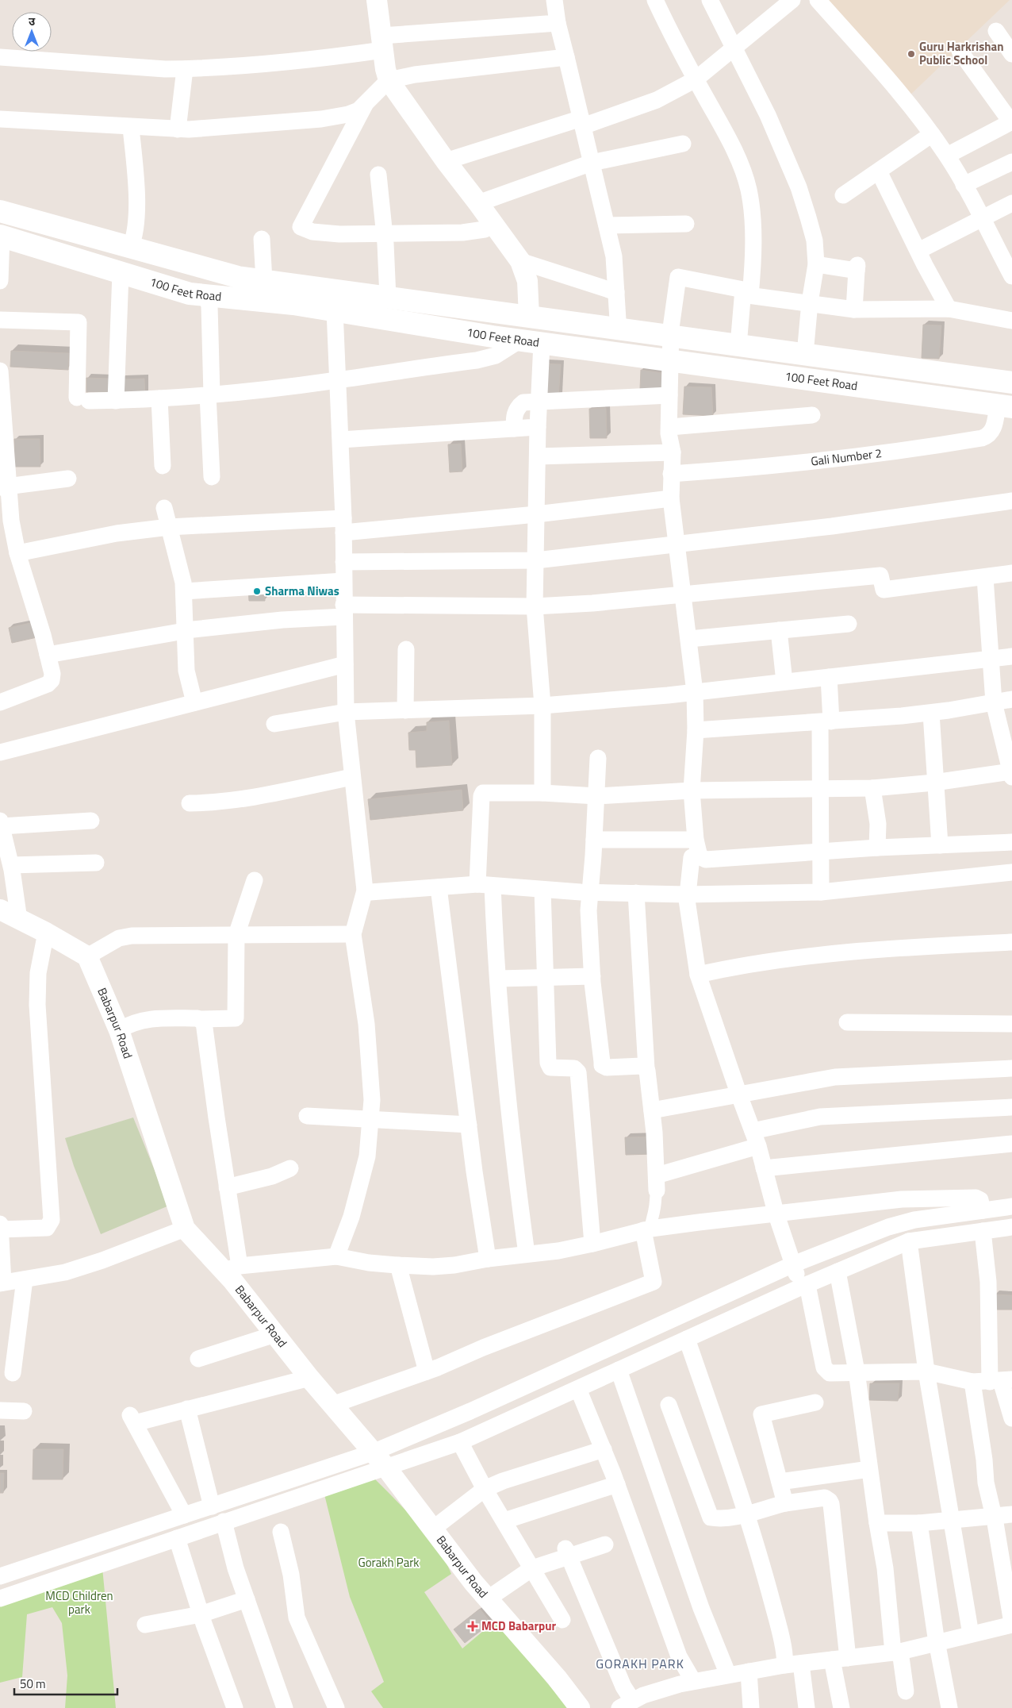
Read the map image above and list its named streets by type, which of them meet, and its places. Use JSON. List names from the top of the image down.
{
  "streets": {
    "main road": ["100 Feet Road"],
    "street": ["Gali Number 2", "Babarpur Road"]
  },
  "crossings": [
    ["100 Feet Road", "Gali Number 2"]
  ],
  "districts": ["GORAKH PARK"],
  "parks": ["Gorakh Park", "MCD Children park"],
  "places": {
    "other": ["Guru Harkrishan Public School", "Sharma Niwas"],
    "health": ["MCD Babarpur"]
  },
  "scale_bar": "50 m",
  "north": "top"
}
